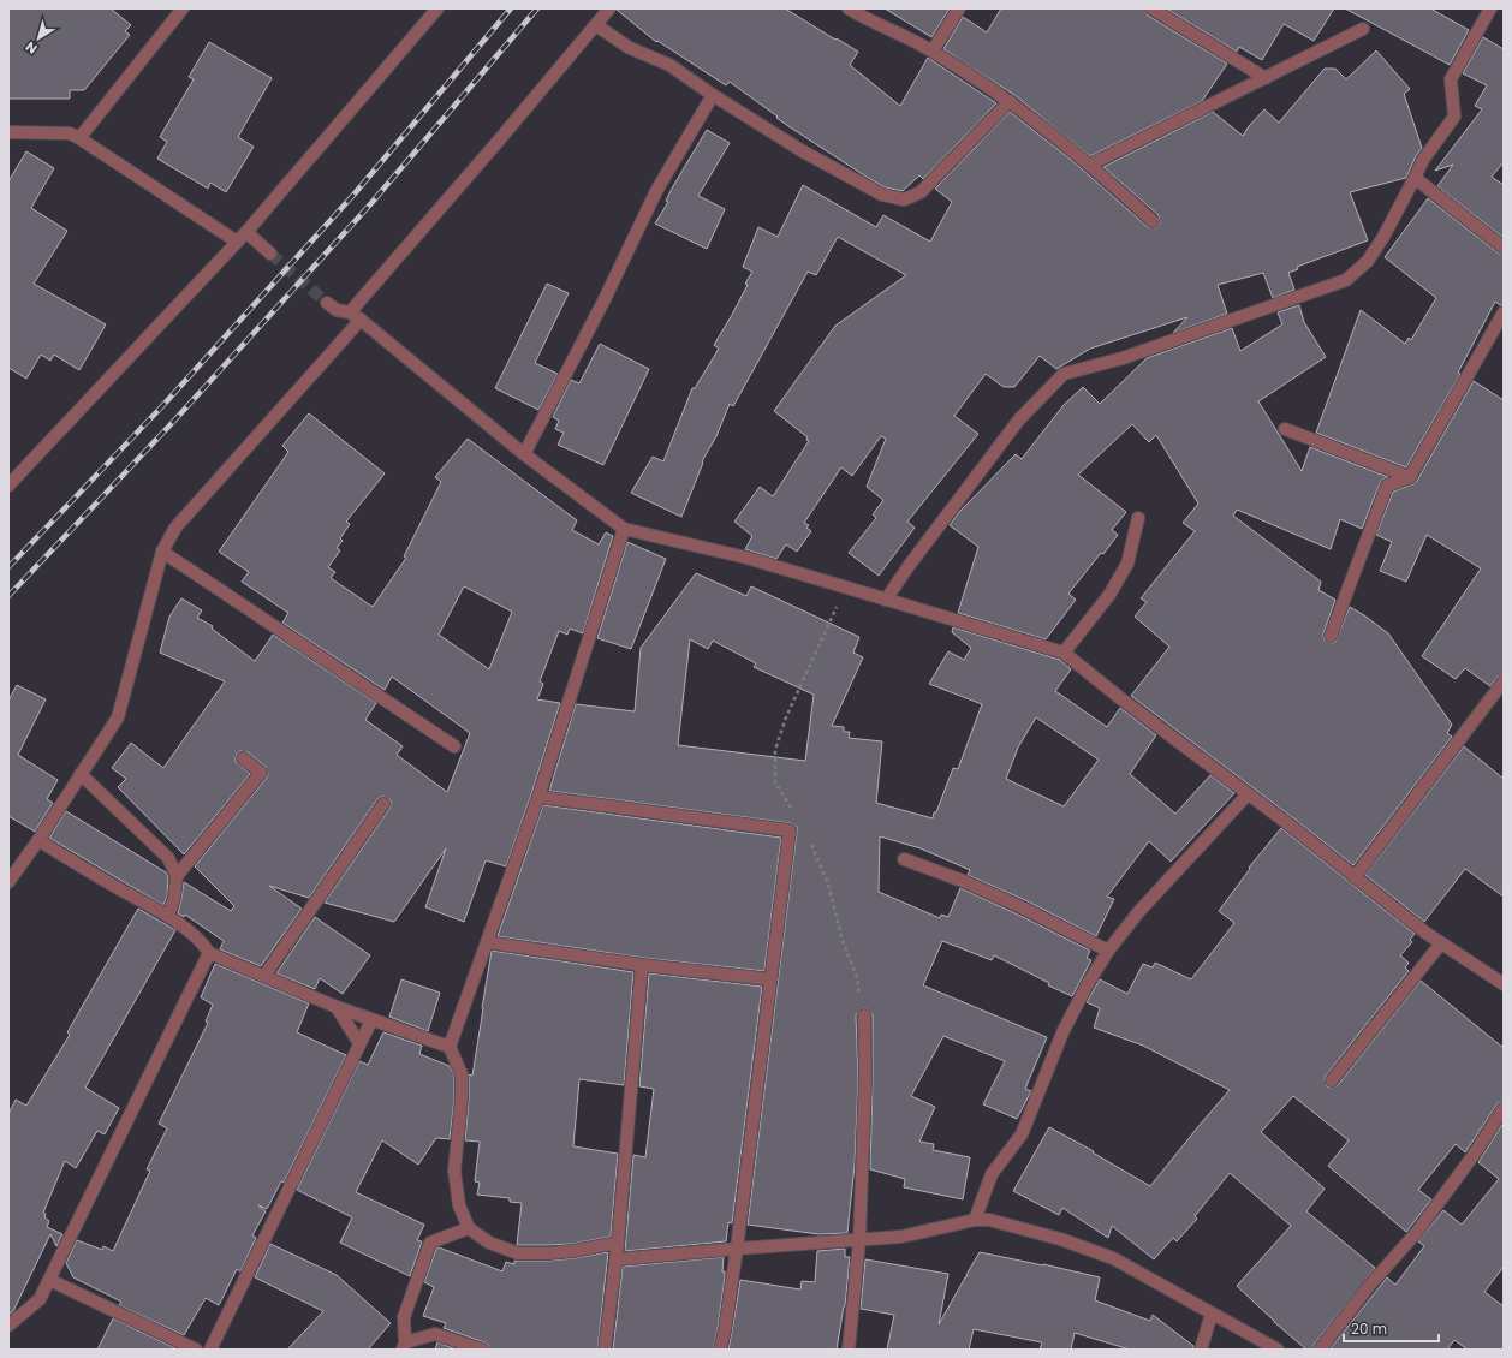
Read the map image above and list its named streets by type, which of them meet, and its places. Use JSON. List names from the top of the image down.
{
  "scale_bar": "20 m",
  "north": "bottom left"
}
